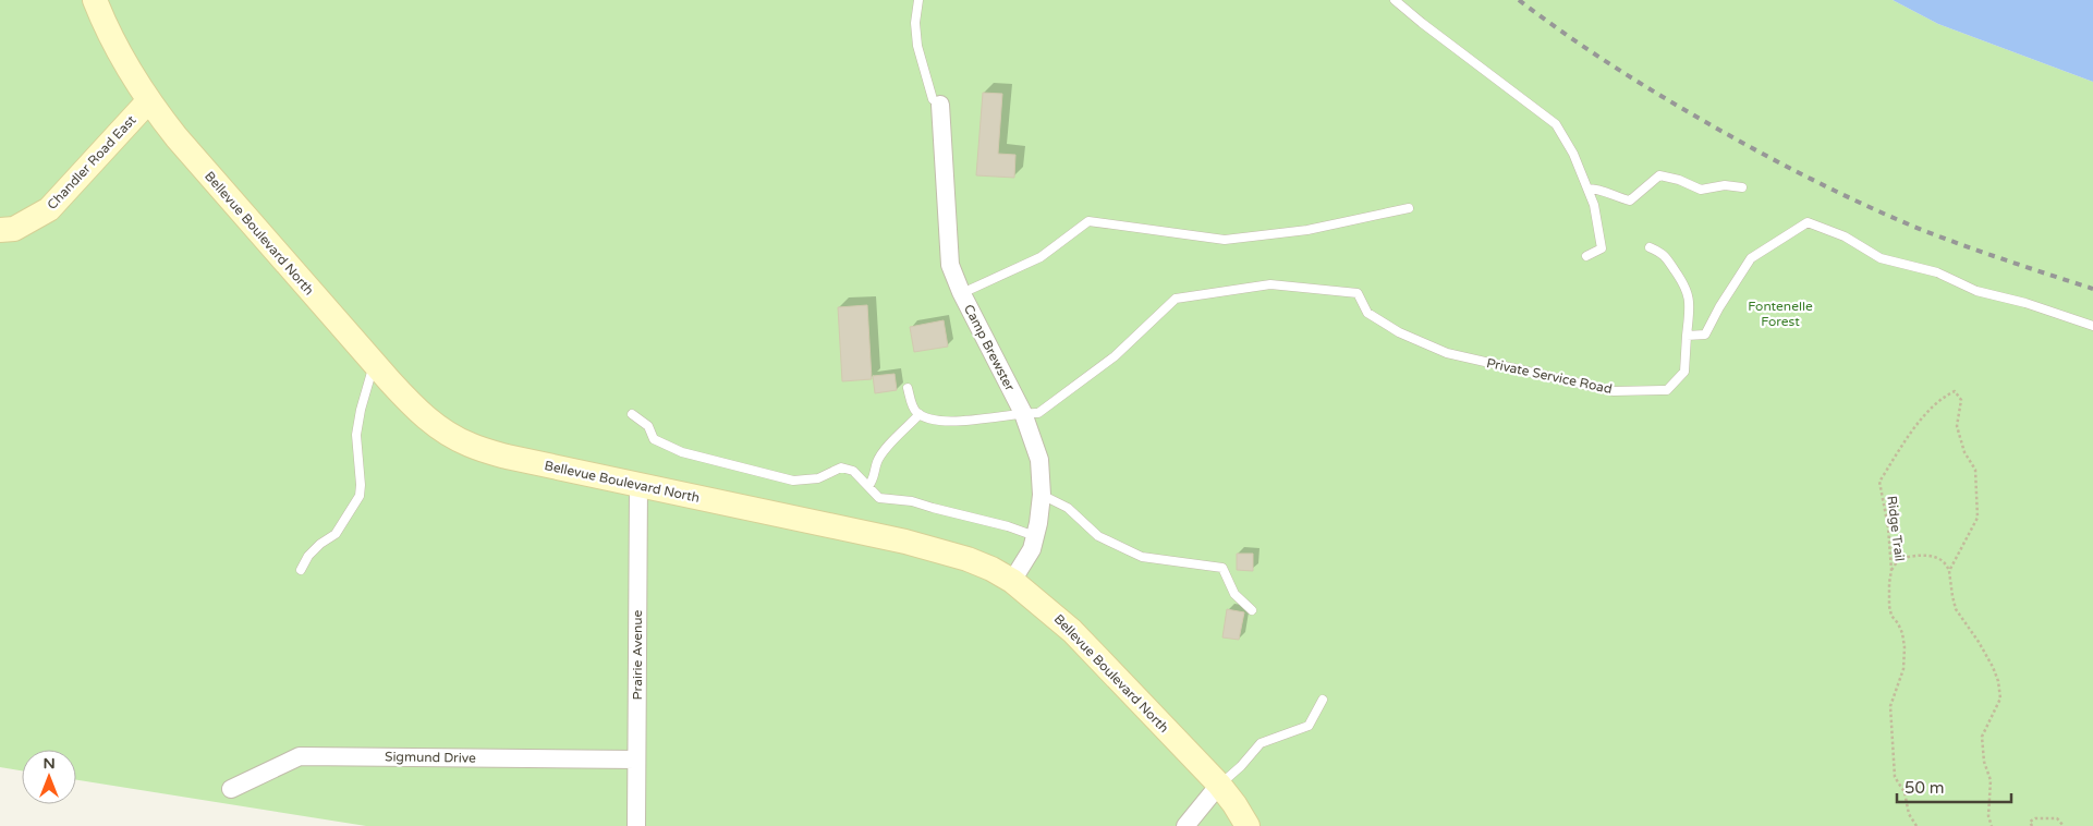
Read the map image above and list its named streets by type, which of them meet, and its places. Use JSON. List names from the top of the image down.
{
  "streets": {
    "main road": ["Chandler Road East", "Bellevue Boulevard North"],
    "street": ["Camp Brewster", "Prairie Avenue", "Sigmund Drive"],
    "lane": ["Private Service Road"],
    "path": ["Ridge Trail"]
  },
  "crossings": [
    ["Chandler Road East", "Bellevue Boulevard North"],
    ["Bellevue Boulevard North", "Camp Brewster"],
    ["Bellevue Boulevard North", "Prairie Avenue"],
    ["Camp Brewster", "Private Service Road"],
    ["Prairie Avenue", "Sigmund Drive"]
  ],
  "parks": ["Fontenelle Forest"],
  "scale_bar": "50 m",
  "north": "top"
}
